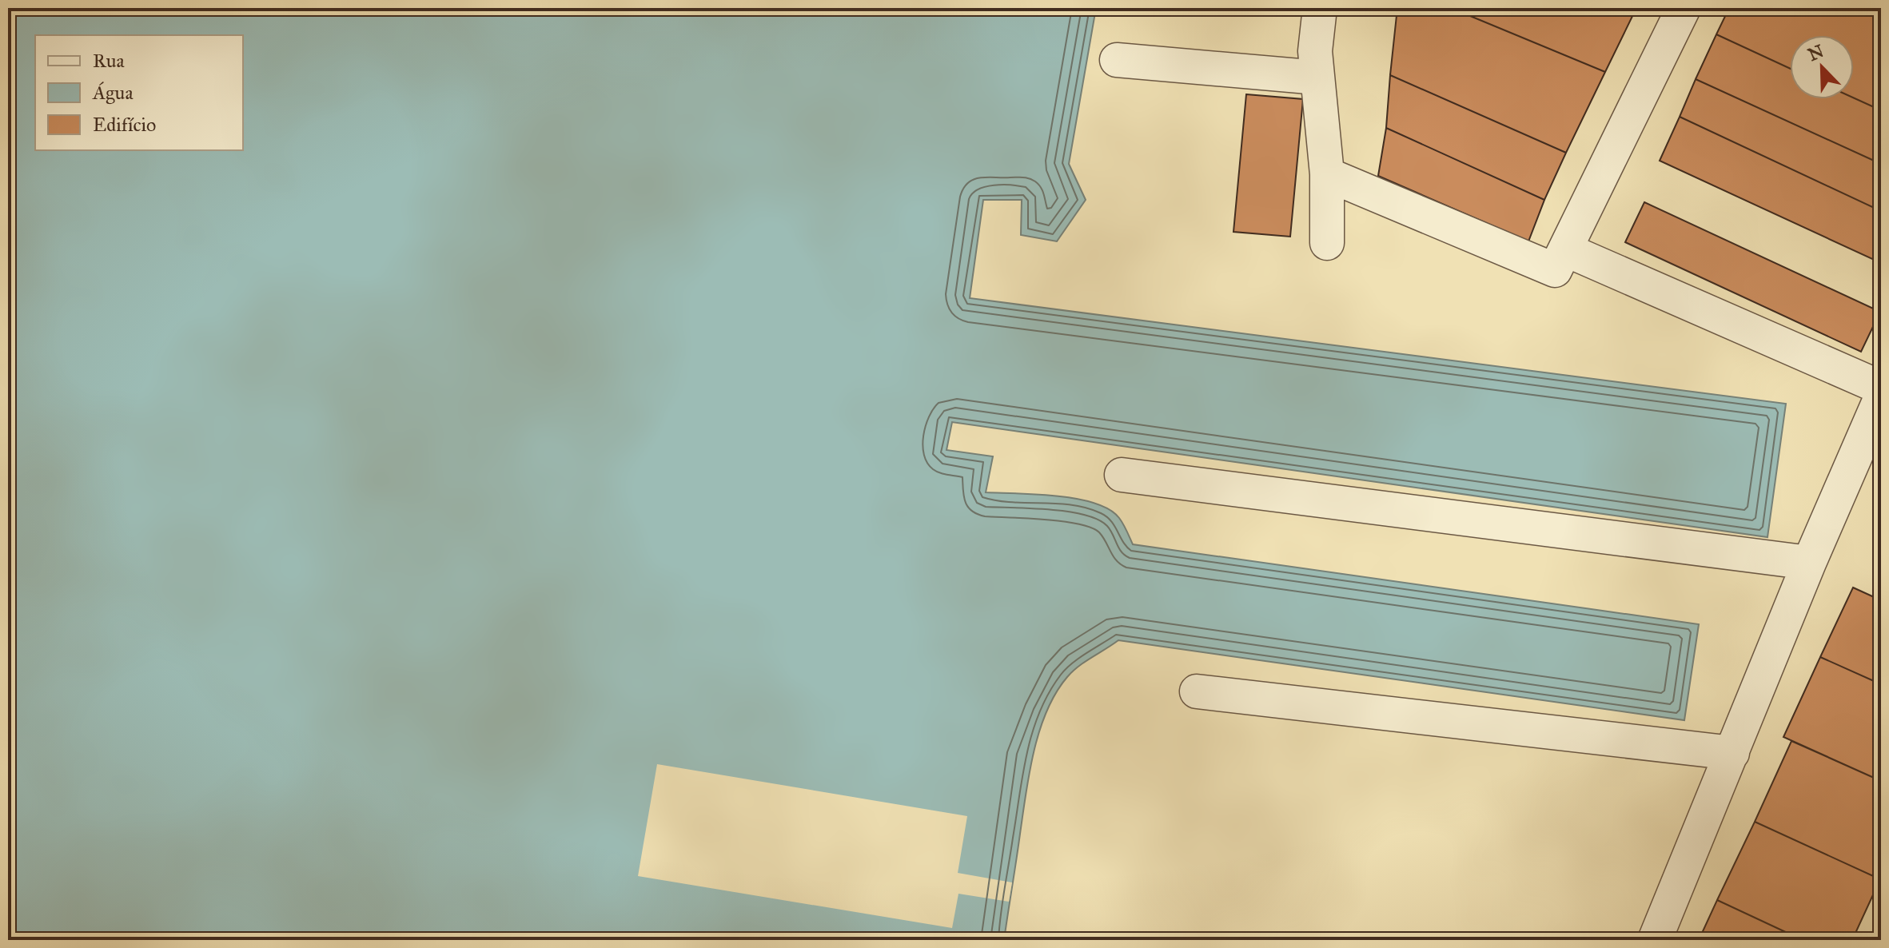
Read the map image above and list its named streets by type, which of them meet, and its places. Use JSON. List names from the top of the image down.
{
  "legend": ["Rua", "Água", "Edifício"],
  "north": "top left"
}
